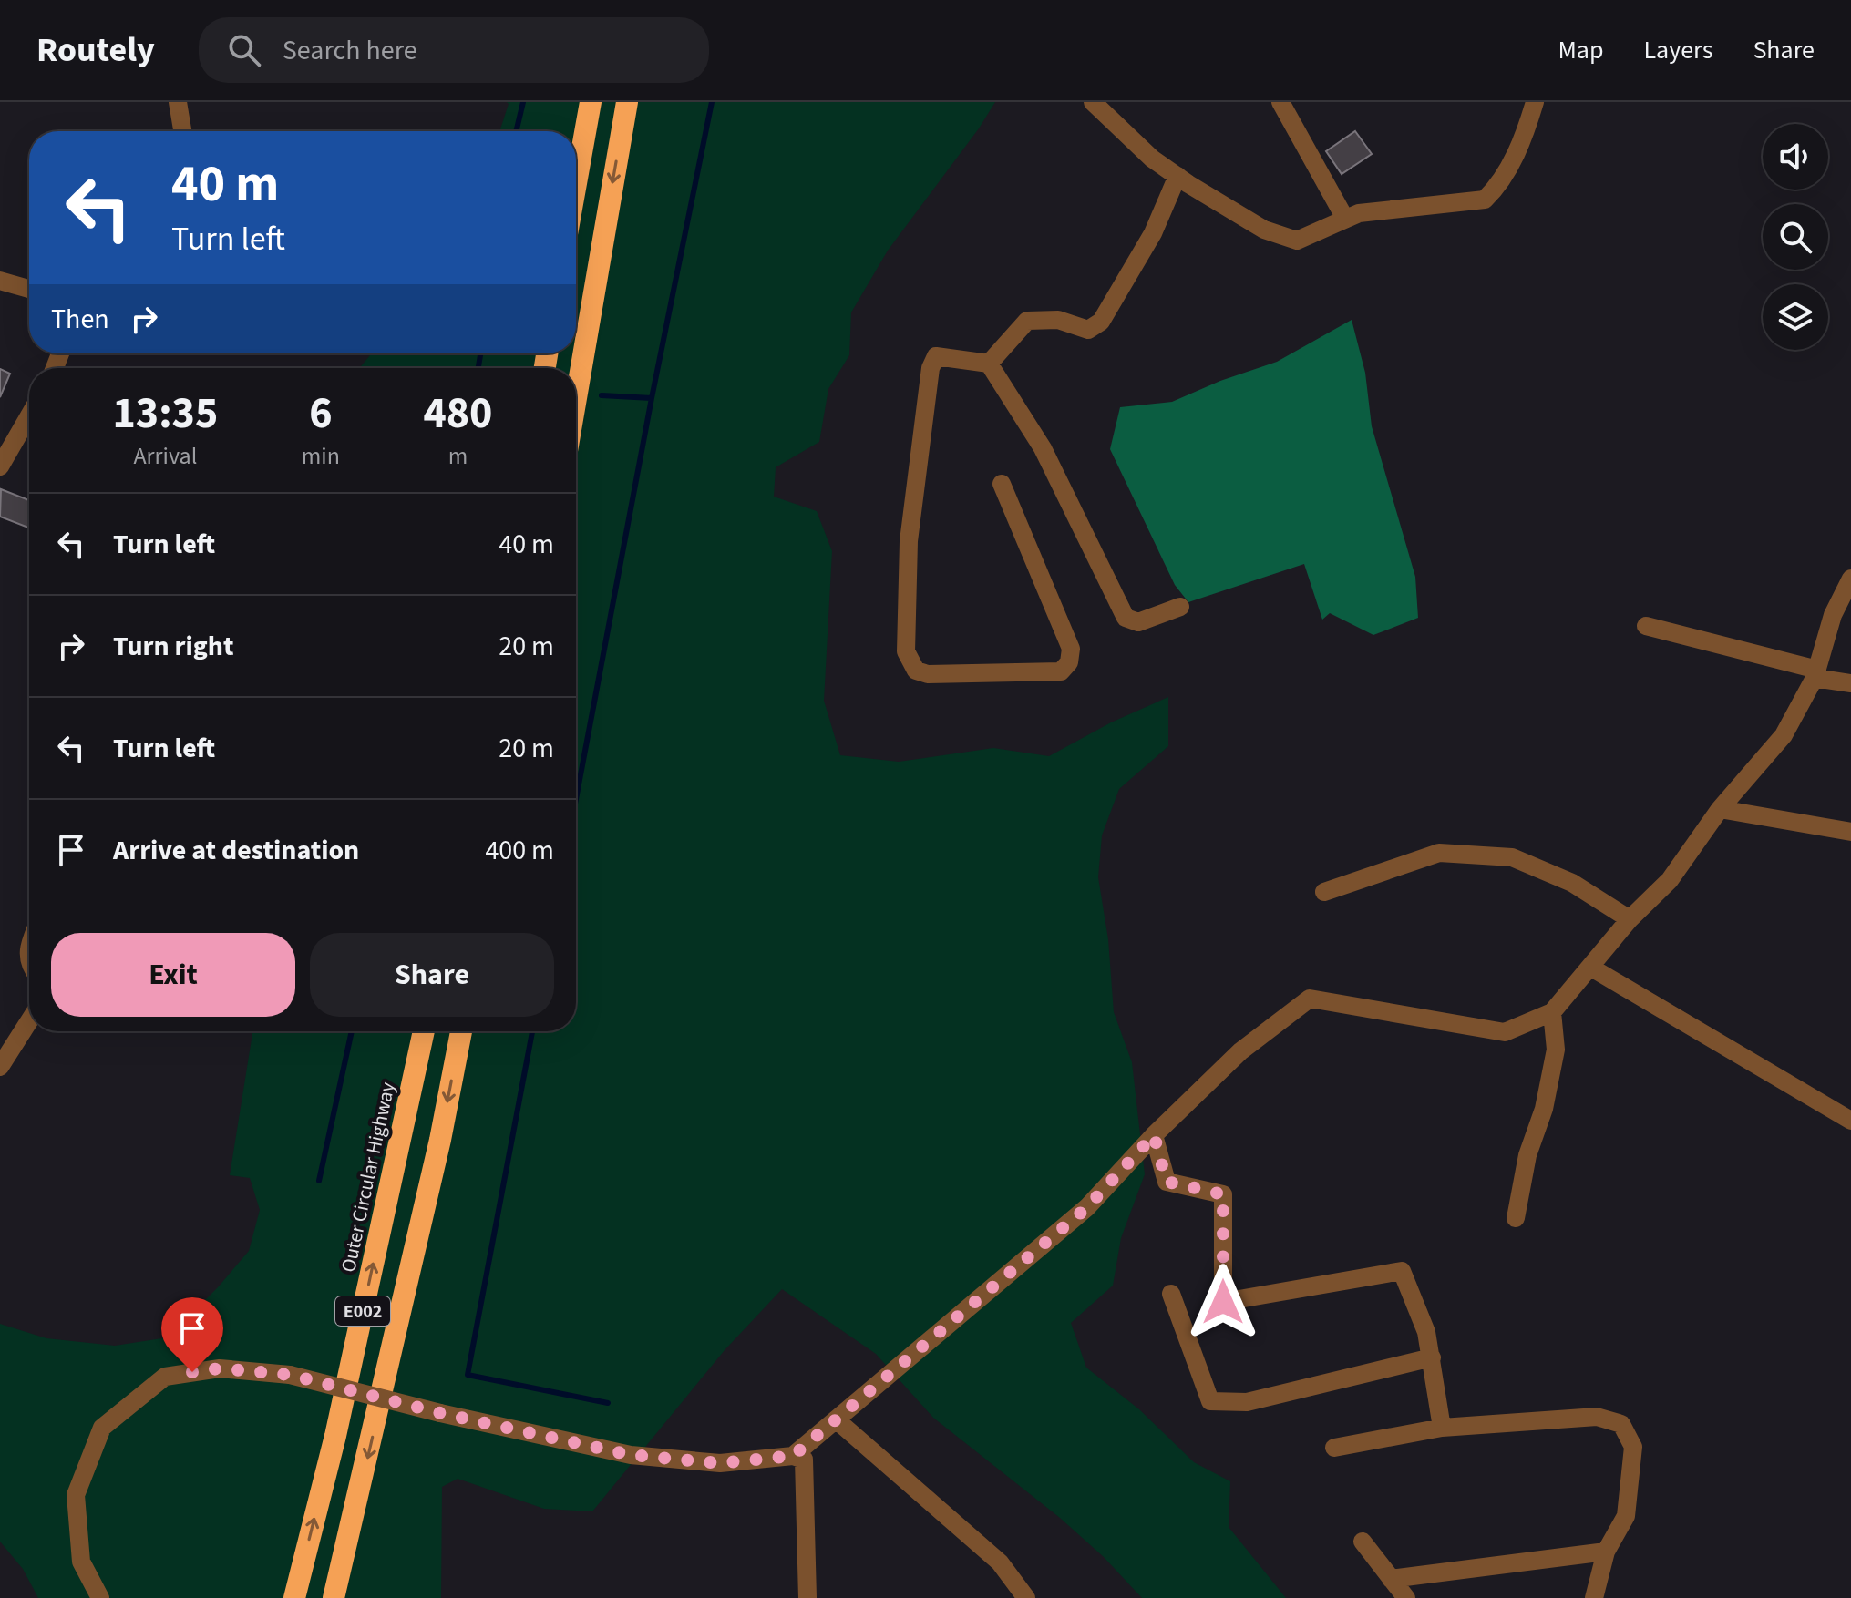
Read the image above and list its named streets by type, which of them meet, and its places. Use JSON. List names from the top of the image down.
{
  "streets": {
    "highway": ["Outer Circular Highway", "E002"]
  },
  "page": {
    "header": "Routely",
    "search": "Search here",
    "nav": ["Map", "Layers", "Share"],
    "turn": ["40 m", "Turn left"],
    "then": "Then",
    "eta": [
      "13:35",
      "Arrival",
      "6",
      "min",
      "480",
      "m"
    ],
    "list": [
      {
        "name": "Turn left",
        "value": "40 m"
      },
      {
        "name": "Turn right",
        "value": "20 m"
      },
      {
        "name": "Turn left",
        "value": "20 m"
      },
      {
        "name": "Arrive at destination",
        "value": "400 m"
      }
    ],
    "buttons": ["Exit", "Share"]
  }
}
